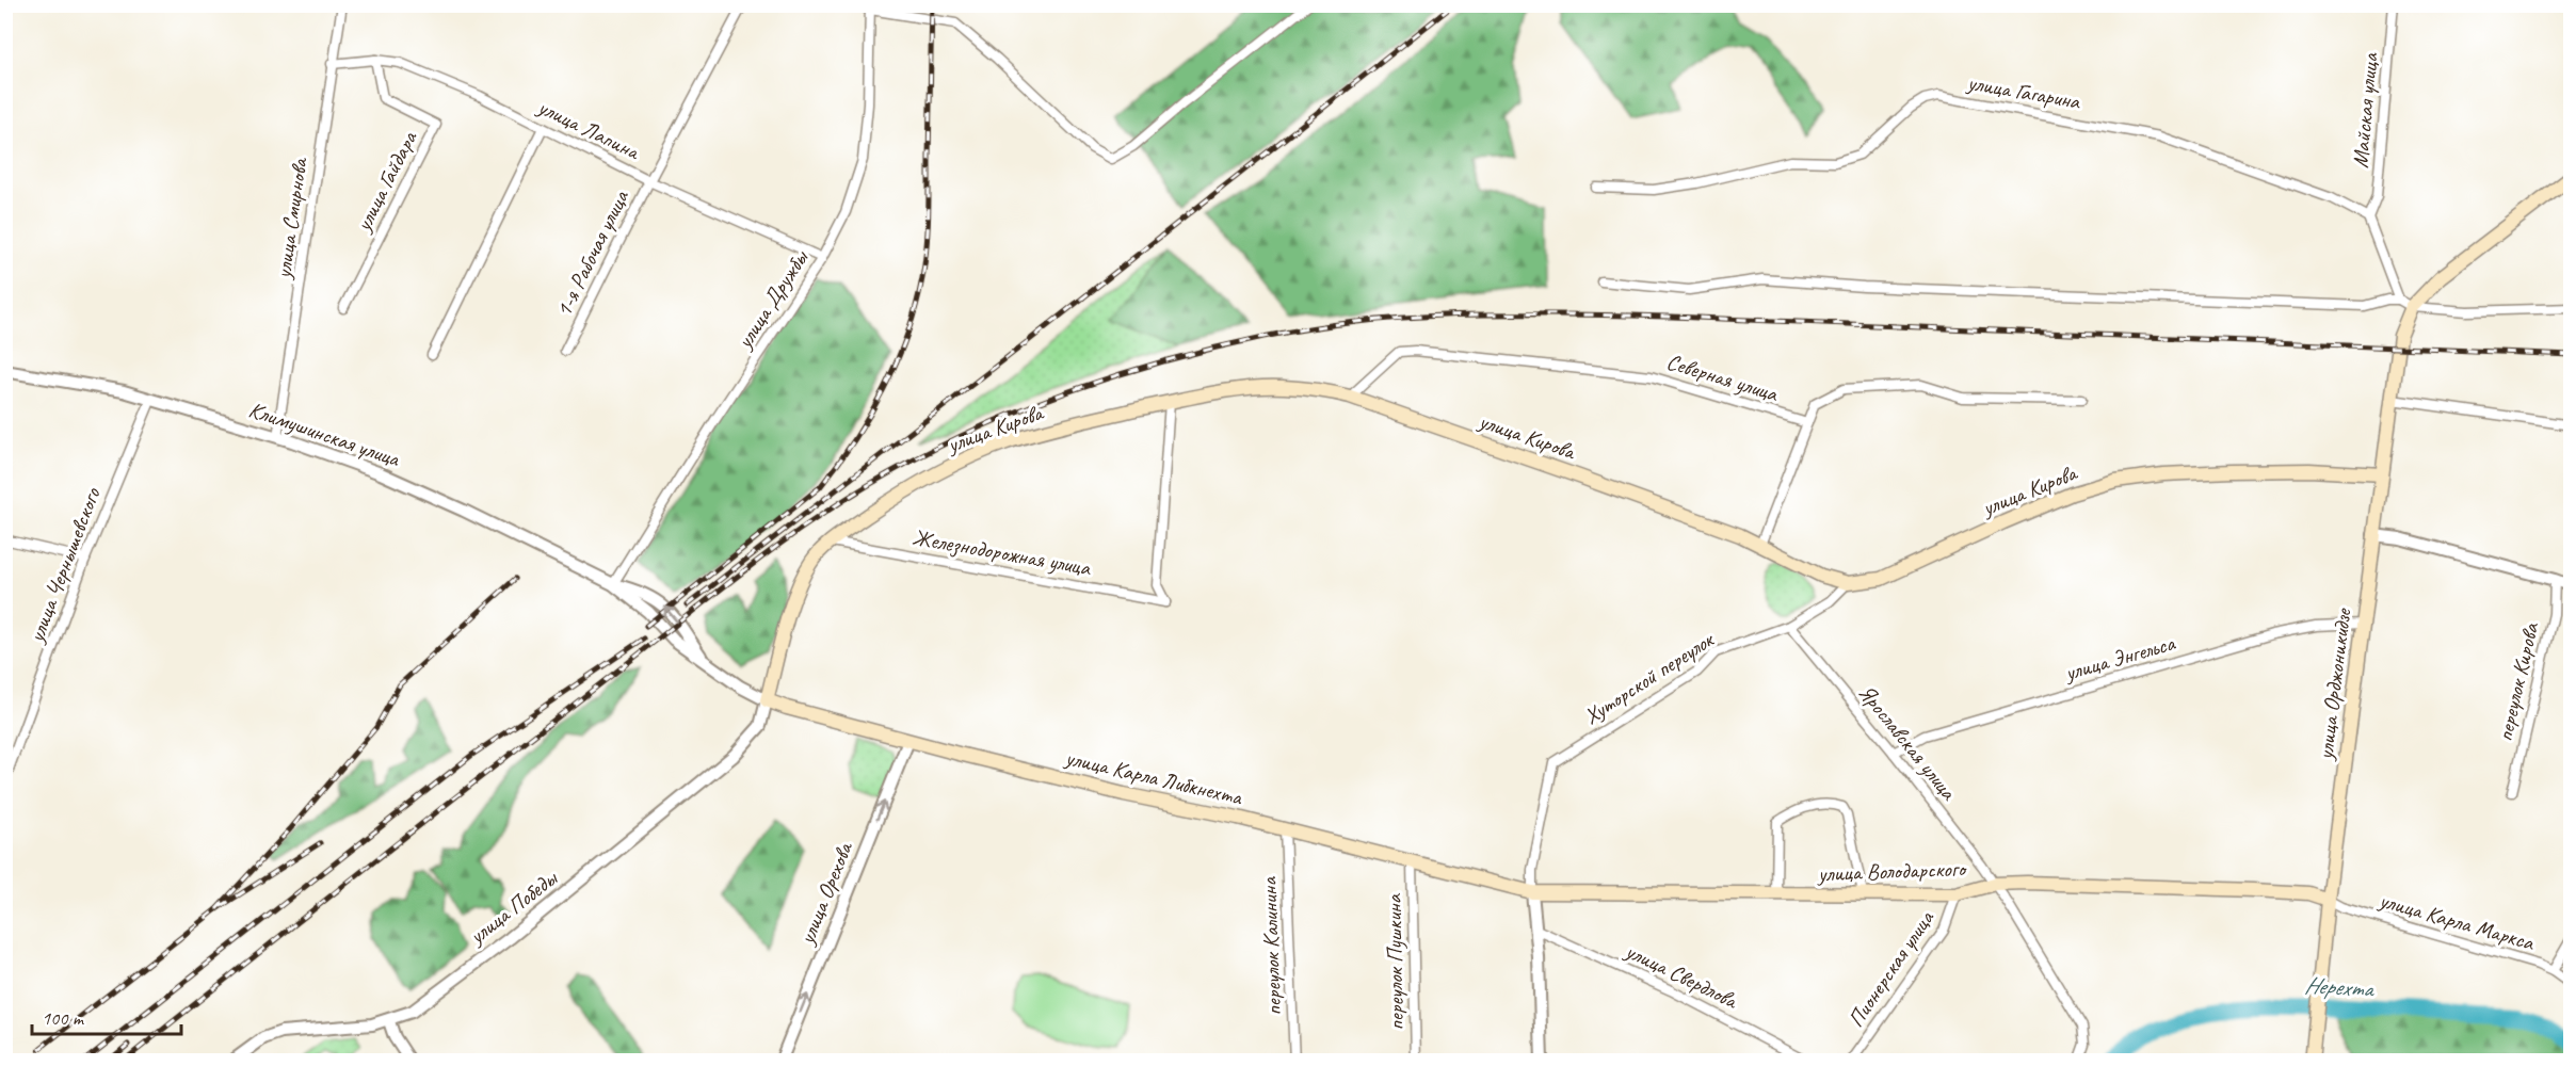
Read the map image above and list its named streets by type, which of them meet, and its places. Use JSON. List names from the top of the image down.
{
  "streets": {
    "main road": [
      "улица Кирова",
      "улица Орджоникидзе",
      "улица Карла Либкнехта",
      "улица Володарского"
    ],
    "street": [
      "улица Гагарина",
      "Майская улица",
      "улица Лапина",
      "улица Гайдара",
      "улица Смирнова",
      "1-я Рабочая улица",
      "улица Дружбы",
      "Северная улица",
      "Климушинская улица",
      "Железнодорожная улица",
      "улица Чернышевского",
      "улица Энгельса",
      "Хуторской переулок",
      "переулок Кирова",
      "Ярославская улица",
      "улица Орехова",
      "улица Победы",
      "улица Карла Маркса",
      "переулок Калинина",
      "переулок Пушкина",
      "Пионерская улица",
      "улица Свердлова"
    ]
  },
  "crossings": [
    ["улица Гагарина", "Майская улица"],
    ["улица Лапина", "улица Гайдара"],
    ["улица Лапина", "улица Смирнова"],
    ["улица Лапина", "1-я Рабочая улица"],
    ["улица Лапина", "улица Дружбы"],
    ["улица Смирнова", "Климушинская улица"],
    ["улица Дружбы", "Климушинская улица"],
    ["Северная улица", "улица Кирова"],
    ["улица Кирова", "Климушинская улица"],
    ["улица Кирова", "Железнодорожная улица"],
    ["улица Кирова", "Хуторской переулок"],
    ["улица Кирова", "улица Орджоникидзе"],
    ["улица Кирова", "улица Карла Либкнехта"],
    ["улица Кирова", "улица Победы"],
    ["Климушинская улица", "улица Чернышевского"],
    ["Климушинская улица", "улица Карла Либкнехта"],
    ["Климушинская улица", "улица Победы"],
    ["улица Энгельса", "улица Орджоникидзе"],
    ["улица Энгельса", "Ярославская улица"],
    ["Хуторской переулок", "Ярославская улица"],
    ["Хуторской переулок", "улица Карла Либкнехта"],
    ["Хуторской переулок", "улица Володарского"],
    ["улица Орджоникидзе", "улица Володарского"],
    ["улица Орджоникидзе", "улица Карла Маркса"],
    ["Ярославская улица", "улица Володарского"],
    ["улица Карла Либкнехта", "улица Володарского"],
    ["улица Карла Либкнехта", "улица Орехова"],
    ["улица Карла Либкнехта", "улица Победы"],
    ["улица Карла Либкнехта", "переулок Калинина"],
    ["улица Карла Либкнехта", "переулок Пушкина"],
    ["улица Володарского", "улица Карла Маркса"],
    ["улица Володарского", "Пионерская улица"]
  ],
  "one_way": ["улица Орехова"],
  "water": ["Нерехта"],
  "scale_bar": "100 m"
}
